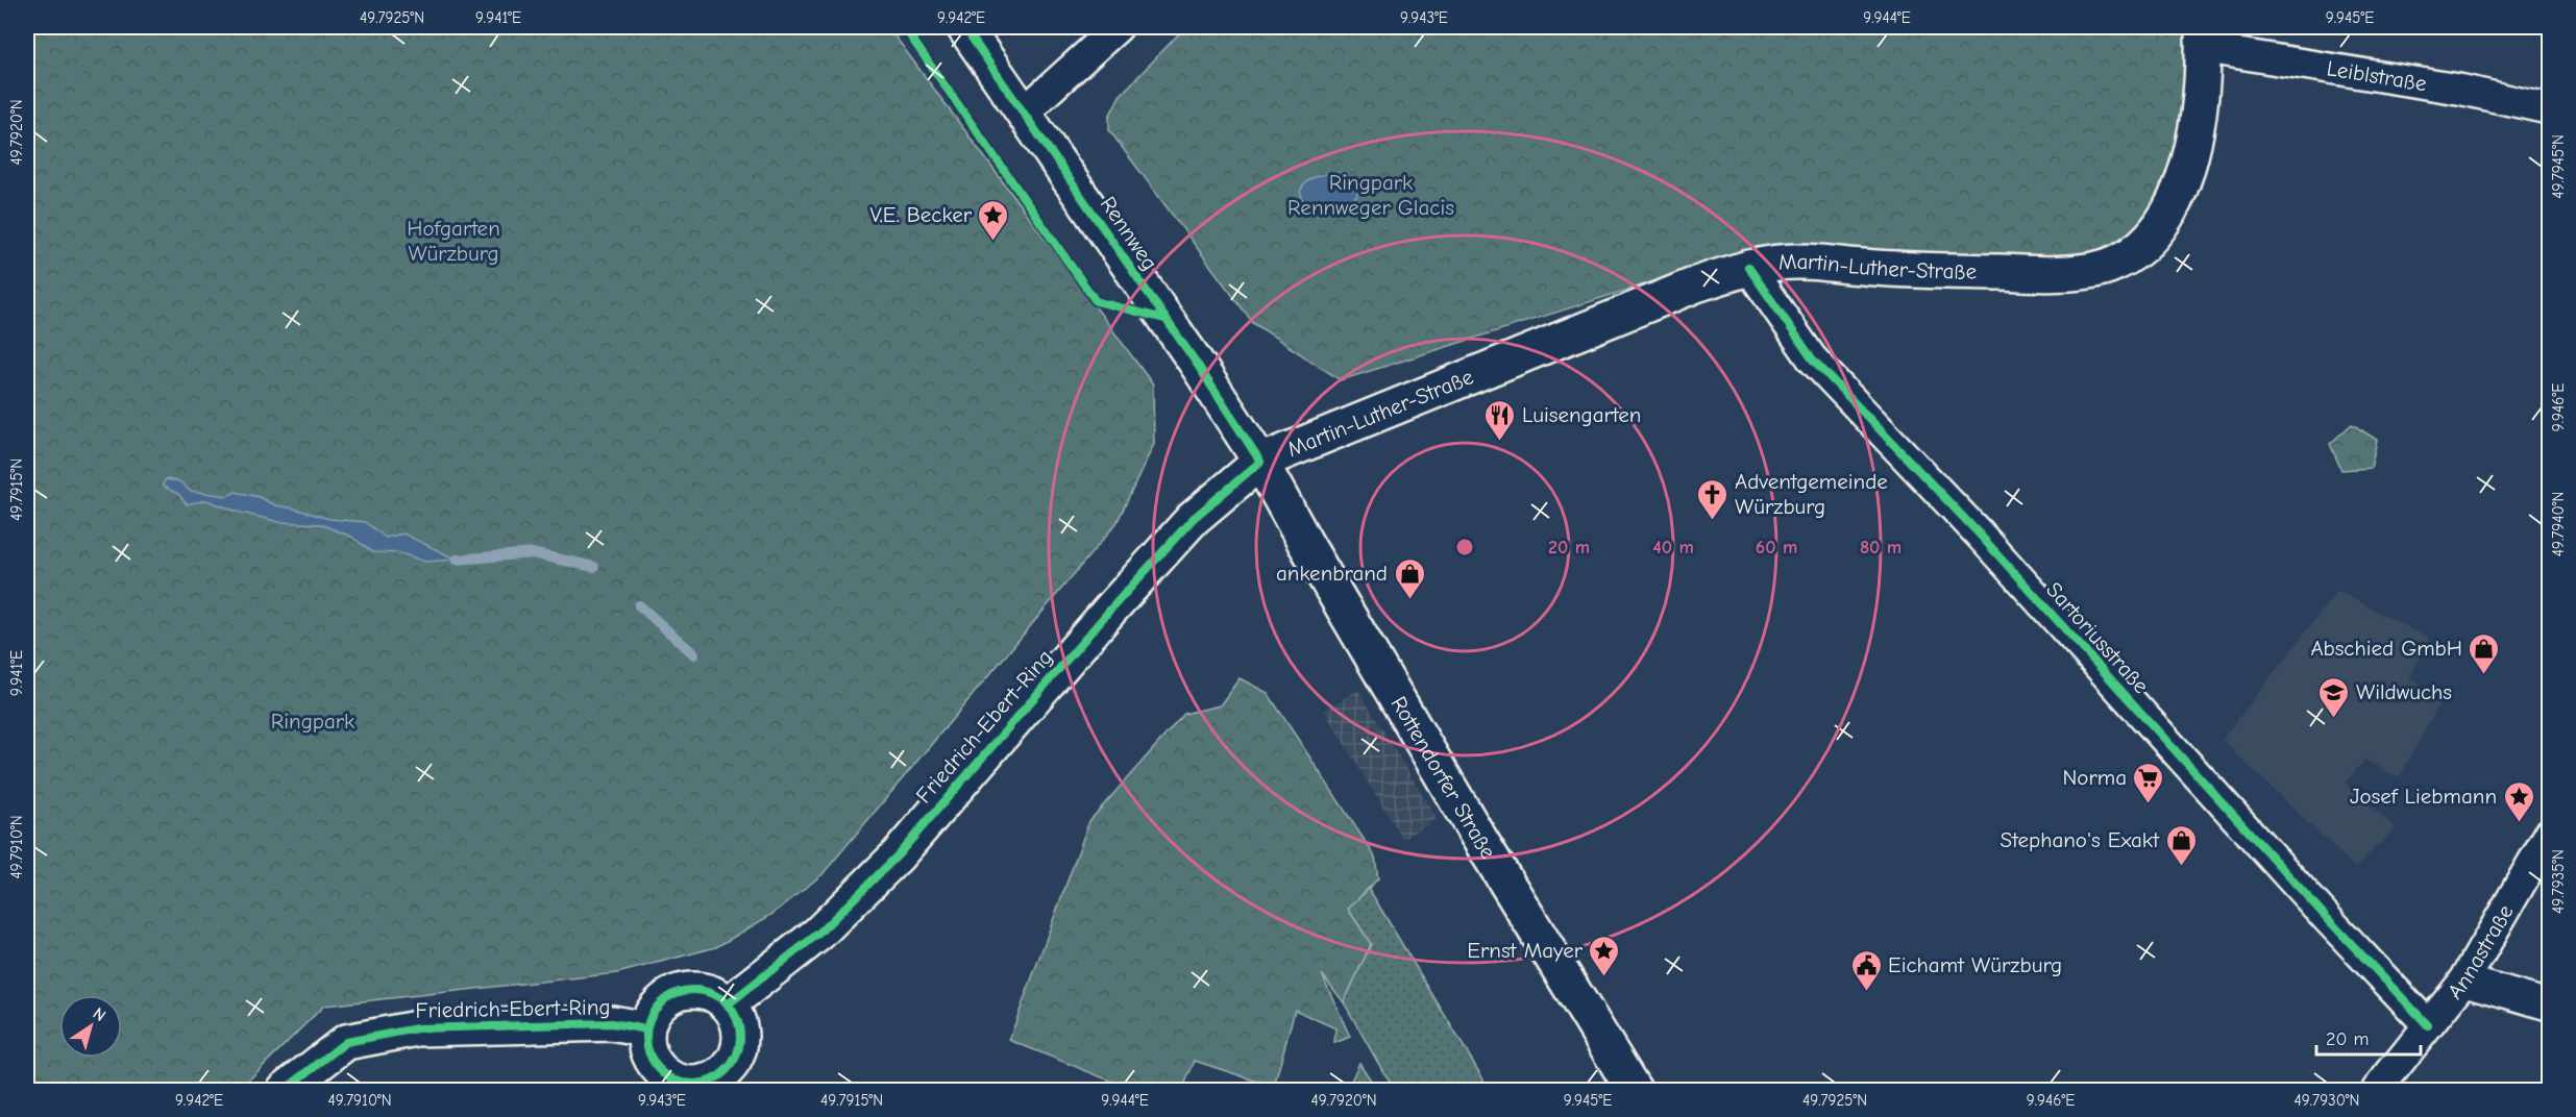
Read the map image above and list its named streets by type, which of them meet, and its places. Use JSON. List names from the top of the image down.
{
  "streets": {
    "main road": [
      "Rennweg",
      "Martin-Luther-Straße",
      "Friedrich-Ebert-Ring",
      "Rottendorfer Straße"
    ],
    "street": ["Leiblstraße", "Sartoriusstraße", "Annastraße"]
  },
  "crossings": [
    ["Leiblstraße", "Martin-Luther-Straße"],
    ["Rennweg", "Martin-Luther-Straße"],
    ["Rennweg", "Friedrich-Ebert-Ring"],
    ["Rennweg", "Rottendorfer Straße"],
    ["Martin-Luther-Straße", "Sartoriusstraße"],
    ["Martin-Luther-Straße", "Friedrich-Ebert-Ring"],
    ["Martin-Luther-Straße", "Rottendorfer Straße"],
    ["Sartoriusstraße", "Annastraße"],
    ["Friedrich-Ebert-Ring", "Rottendorfer Straße"]
  ],
  "parks": ["Ringpark Rennweger Glacis", "Hofgarten Würzburg", "Ringpark"],
  "places": {
    "place": ["V.E. Becker", "Josef Liebmann", "Ernst Mayer"],
    "restaurant": ["Luisengarten"],
    "church": ["Adventgemeinde Würzburg"],
    "shop": ["ankenbrand", "Abschied GmbH", "Stephano's Exakt"],
    "school or university": ["Wildwuchs"],
    "supermarket": ["Norma"],
    "public building": ["Eichamt Würzburg"]
  },
  "scale_bar": "20 m",
  "north": "top right",
  "coordinates": [
    "49.7925°N",
    "9.941°E",
    "9.942°E",
    "9.943°E",
    "9.944°E",
    "9.945°E",
    "49.7920°N",
    "49.7945°N",
    "9.946°E",
    "49.7915°N",
    "49.7940°N",
    "49.7910°N",
    "49.7935°N",
    "49.7930°N"
  ],
  "rings": [
    "20 m",
    "40 m",
    "60 m",
    "80 m"
  ]
}
